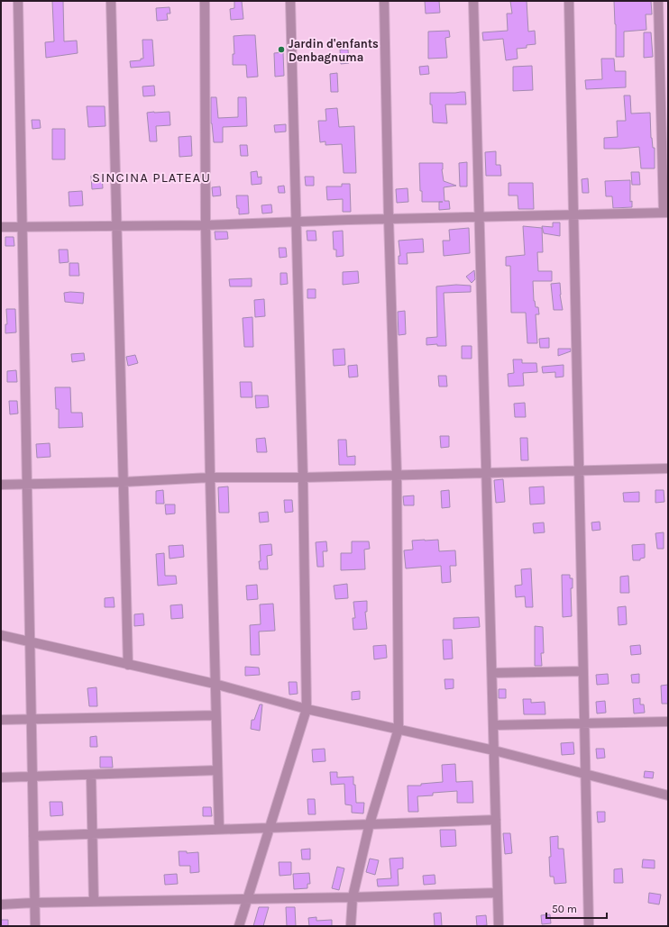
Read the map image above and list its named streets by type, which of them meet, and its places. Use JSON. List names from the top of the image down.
{
  "districts": ["SINCINA PLATEAU"],
  "places": ["Jardin d'enfants Denbagnuma"],
  "scale_bar": "50 m"
}
